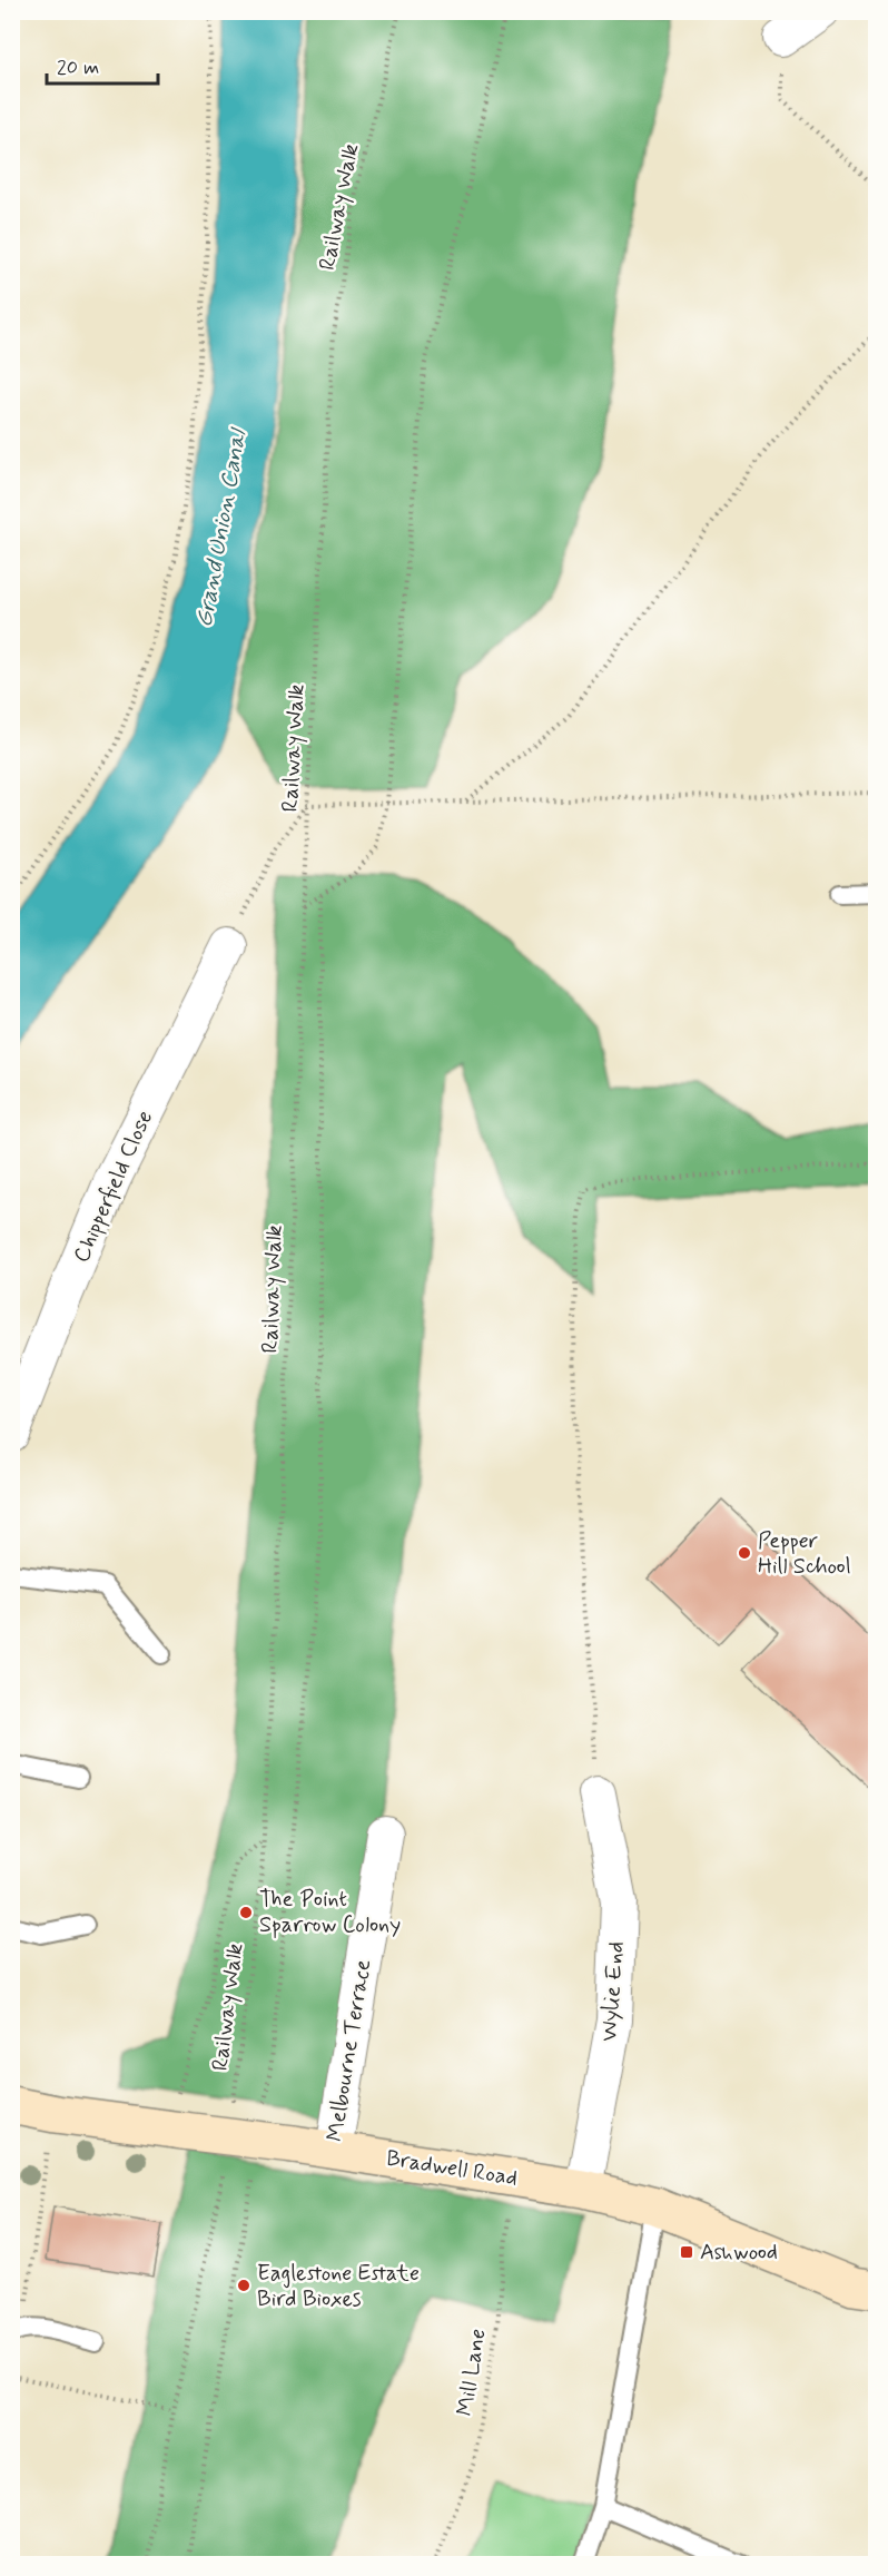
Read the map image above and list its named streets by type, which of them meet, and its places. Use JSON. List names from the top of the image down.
{
  "streets": {
    "street": [
      "Chipperfield Close",
      "Wylie End",
      "Melbourne Terrace",
      "Bradwell Road"
    ],
    "path": ["Railway Walk", "Mill Lane"]
  },
  "crossings": [
    ["Wylie End", "Bradwell Road"],
    ["Melbourne Terrace", "Bradwell Road"],
    ["Bradwell Road", "Mill Lane"]
  ],
  "water": ["Grand Union Canal"],
  "places": {
    "other": ["Pepper Hill School", "The Point Sparrow Colony", "Eaglestone Estate Bird Bioxes"],
    "transit": ["Ashwood"]
  },
  "scale_bar": "20 m"
}
